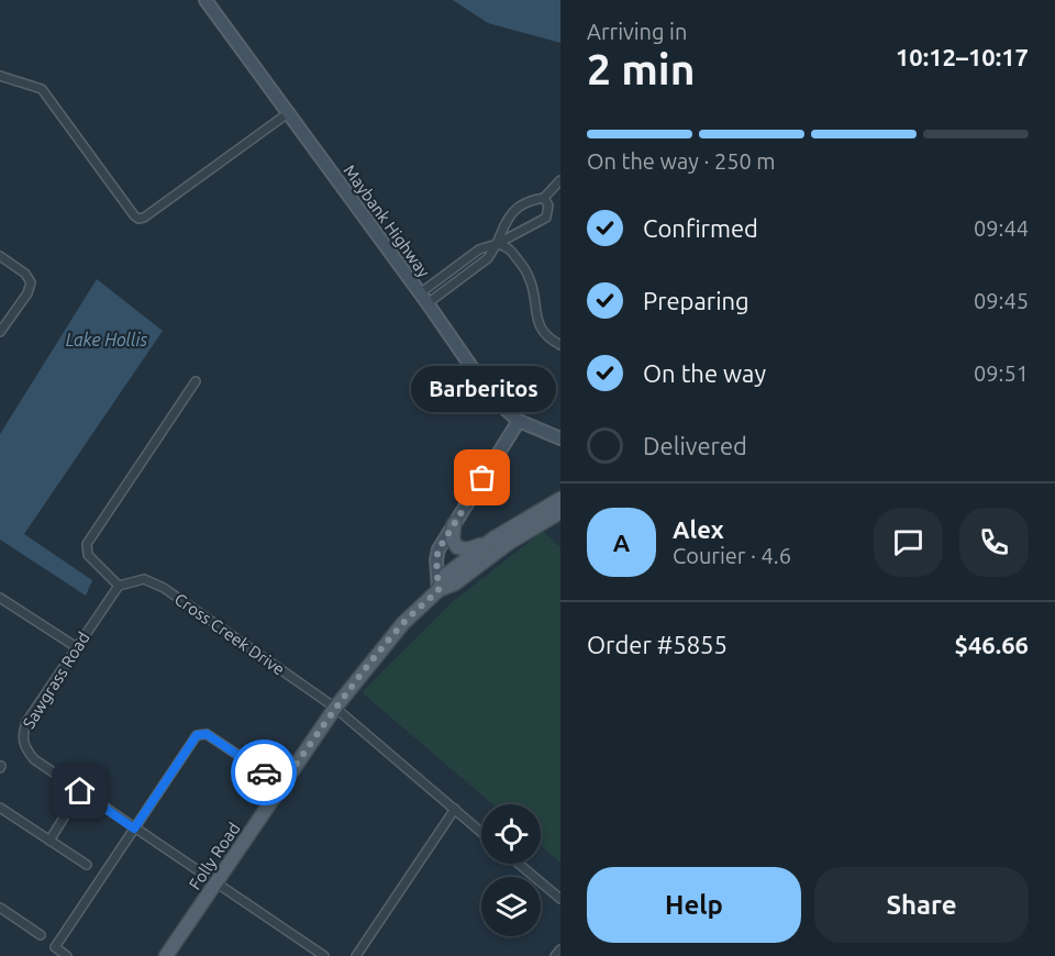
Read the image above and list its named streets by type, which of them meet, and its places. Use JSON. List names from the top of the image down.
{
  "streets": {
    "main road": ["Maybank Highway", "Folly Road"],
    "street": ["Cross Creek Drive", "Sawgrass Road"]
  },
  "crossings": [
    ["Cross Creek Drive", "Sawgrass Road"],
    ["Cross Creek Drive", "Folly Road"],
    ["Sawgrass Road", "Folly Road"]
  ],
  "water": ["Lake Hollis"],
  "places": ["Barberitos"],
  "page": {
    "heading": ["2 min", "Arriving in", "10:12–10:17"],
    "panel": [
      "Alex",
      "Courier · 4.6",
      "Order #5855",
      "$46.66"
    ],
    "bar": "On the way · 250 m",
    "list": [
      ["Confirmed", "09:44"],
      ["Preparing", "09:45"],
      ["On the way", "09:51"],
      "Delivered"
    ],
    "bubble": "Barberitos",
    "round": "A",
    "buttons": ["Help", "Share"]
  }
}
